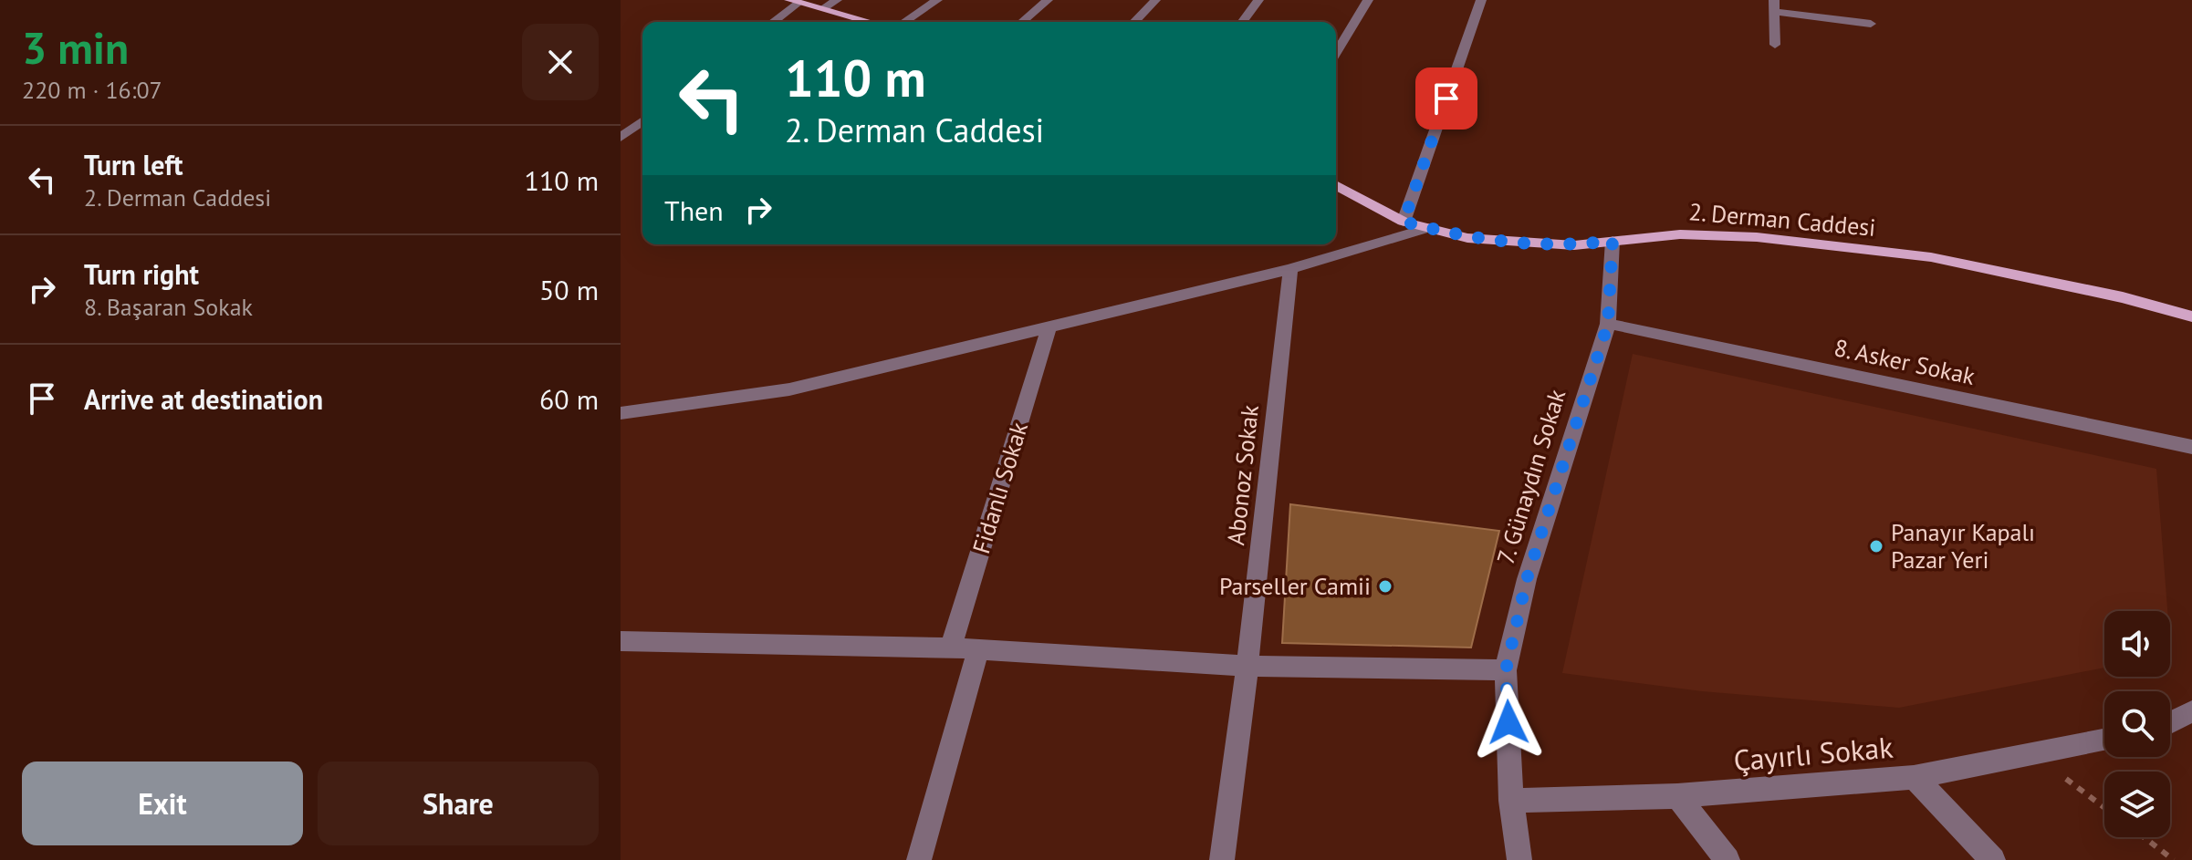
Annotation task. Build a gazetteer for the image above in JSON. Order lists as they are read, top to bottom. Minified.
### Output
{"streets":{"main road":["2. Derman Caddesi"],"street":["8. Asker Sokak","Abonoz Sokak","7. Günaydın Sokak","Fidanlı Sokak","Çayırlı Sokak"]},"crossings":[["2. Derman Caddesi","7. Günaydın Sokak"],["8. Asker Sokak","7. Günaydın Sokak"],["7. Günaydın Sokak","Çayırlı Sokak"]],"places":["Panayır Kapalı Pazar Yeri","Parseller Camii"],"page":{"heading":["3 min","220 m · 16:07"],"turn":["110 m","2. Derman Caddesi"],"list":[{"name":"Turn left","note":"2. Derman Caddesi","value":"110 m"},{"name":"Turn right","note":"8. Başaran Sokak","value":"50 m"},{"name":"Arrive at destination","value":"60 m"}],"then":"Then","buttons":["Exit","Share"]}}
